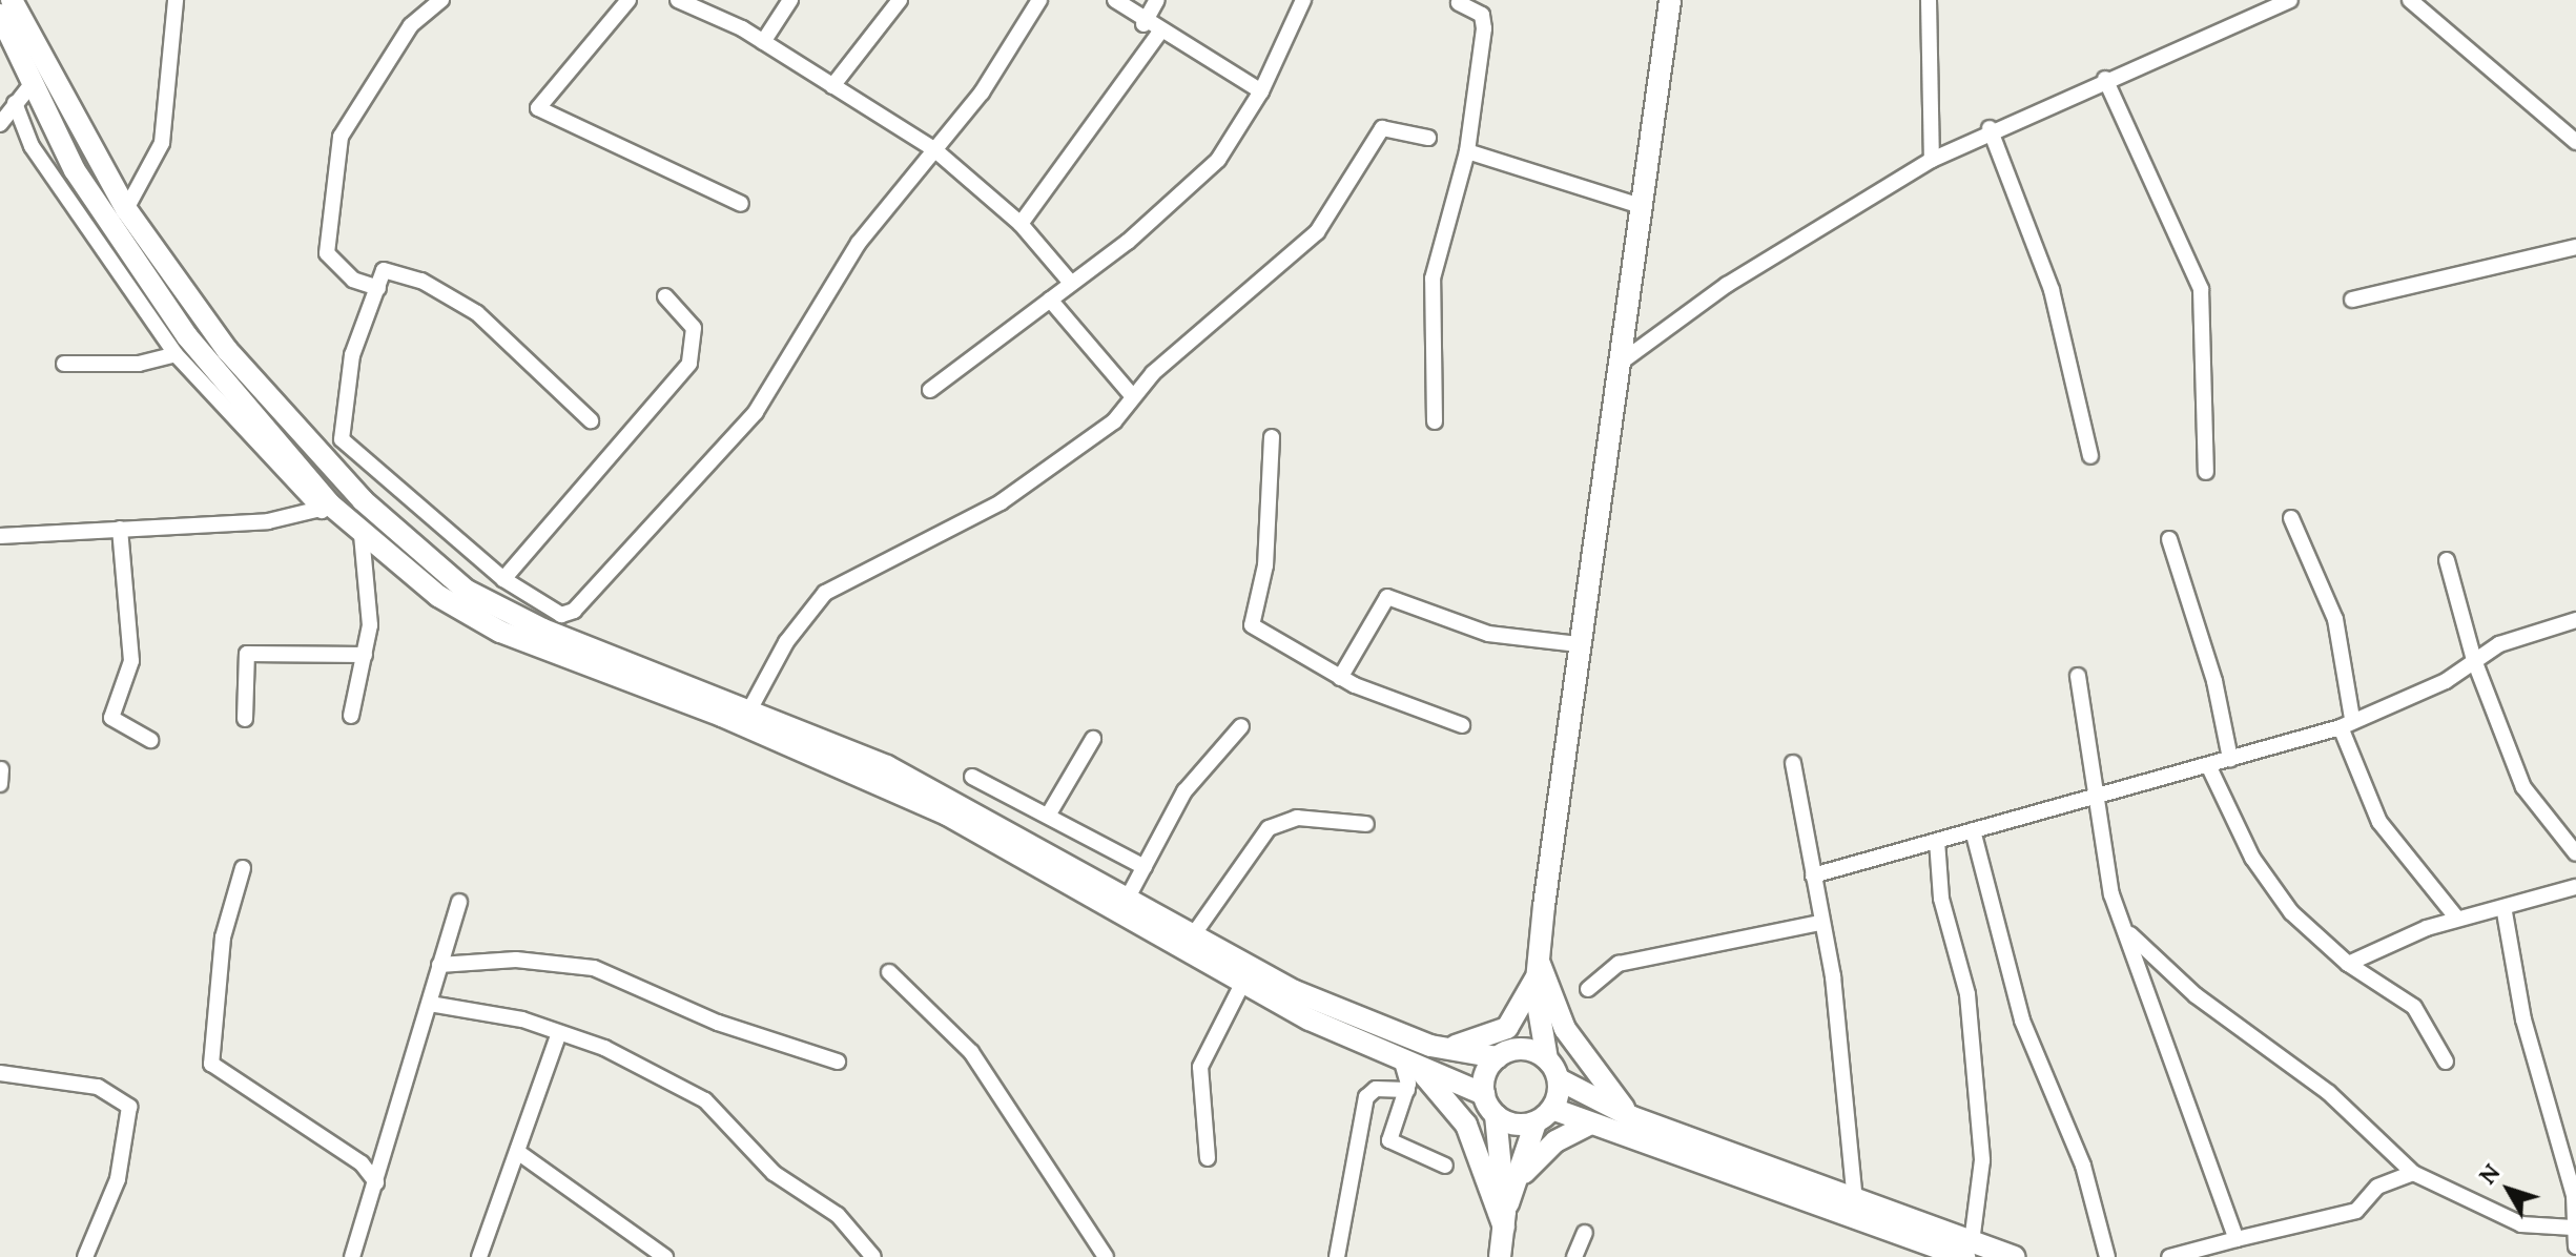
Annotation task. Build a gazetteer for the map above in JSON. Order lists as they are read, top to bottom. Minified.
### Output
{"north":"top left"}
